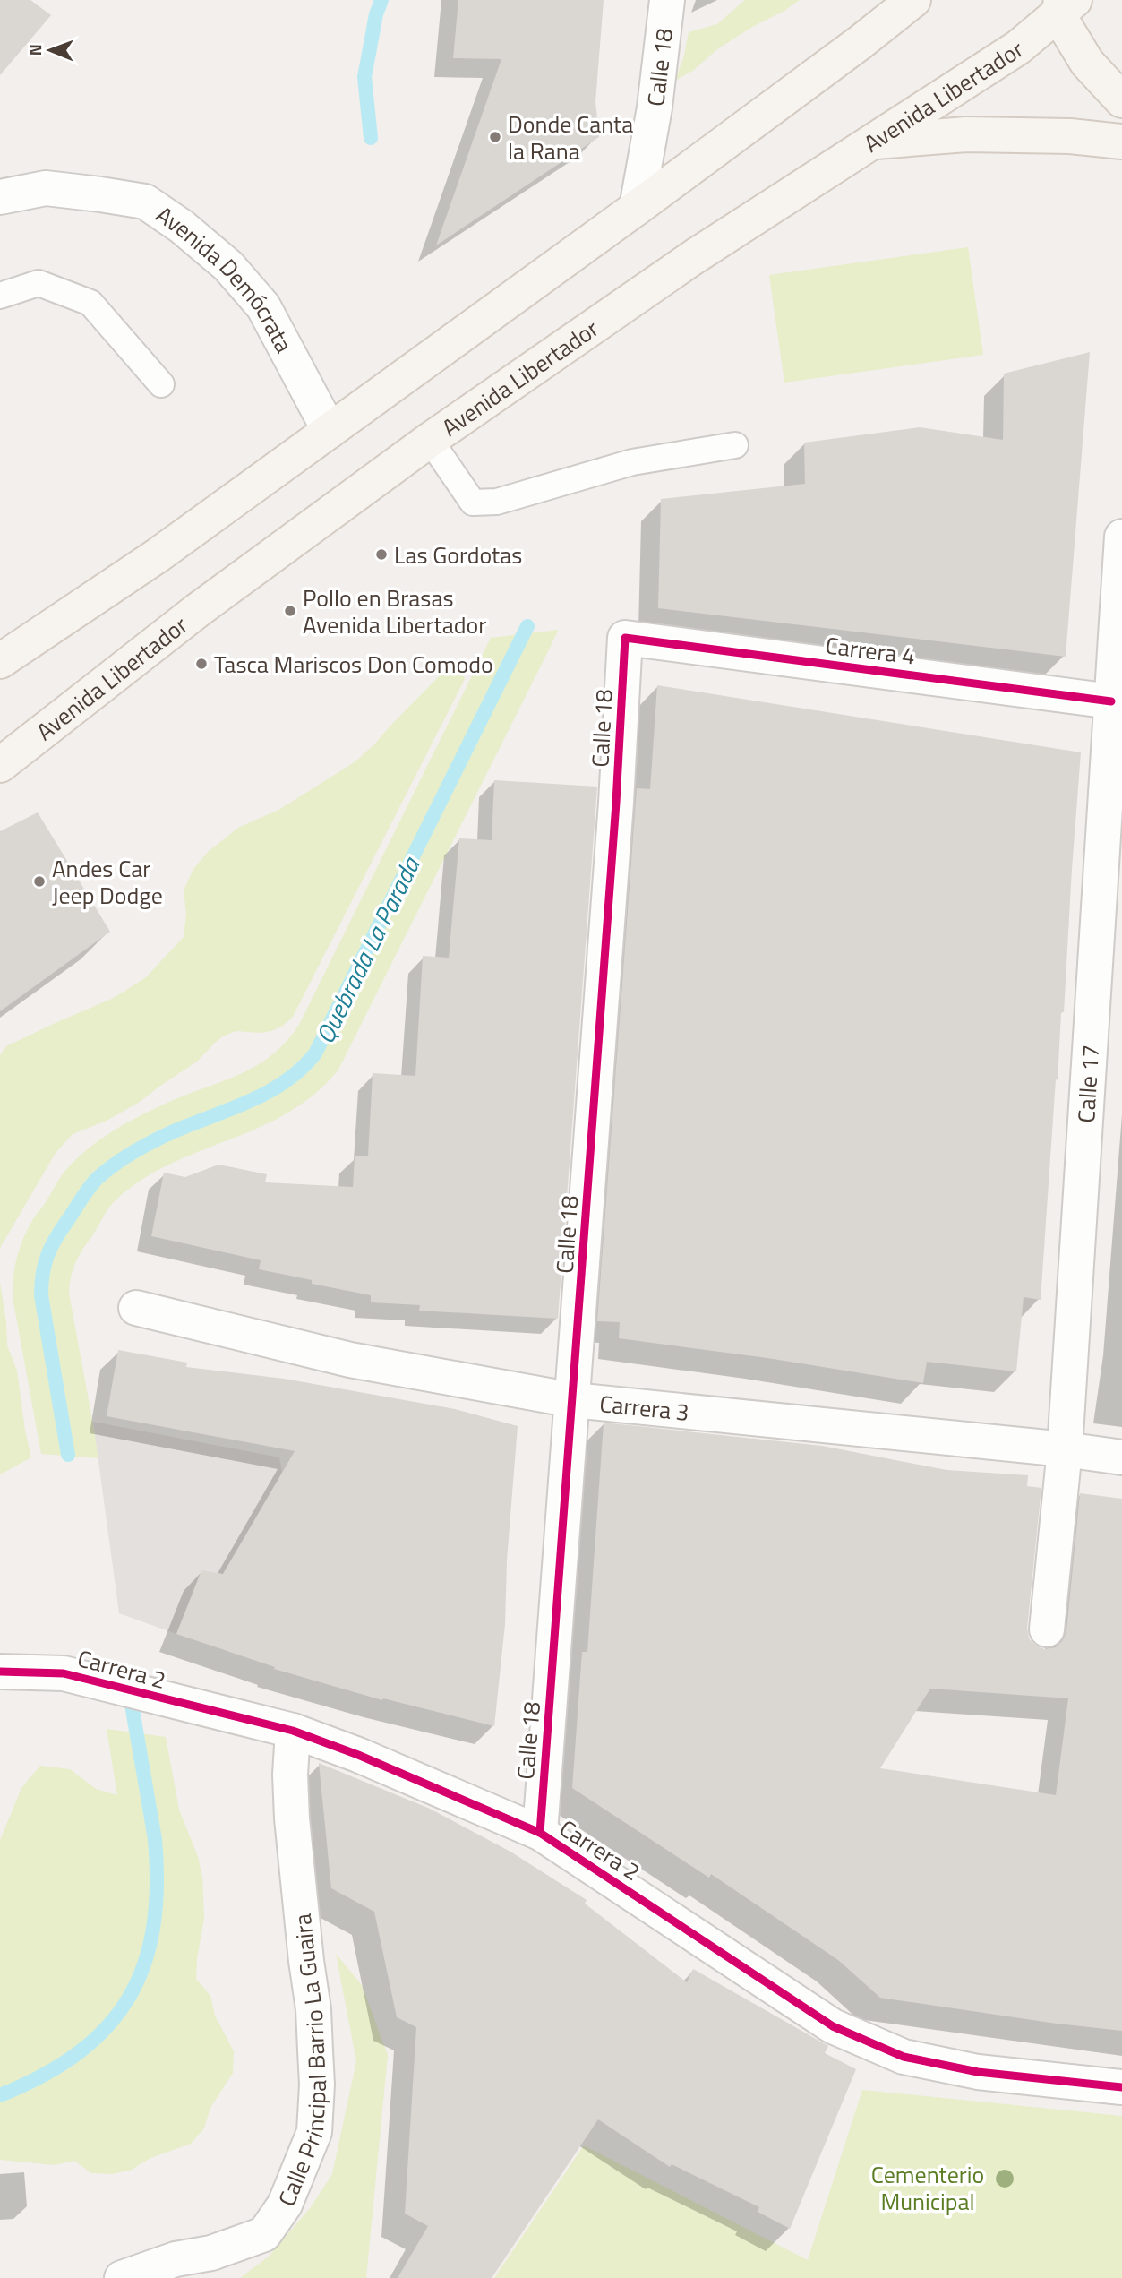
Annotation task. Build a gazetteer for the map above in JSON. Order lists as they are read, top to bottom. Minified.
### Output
{"streets":{"main road":["Avenida Libertador"],"street":["Calle 18","Avenida Demócrata","Carrera 4","Calle 17","Carrera 3","Carrera 2","Calle Principal Barrio La Guaira"]},"crossings":[["Calle 18","Carrera 4"],["Calle 18","Carrera 3"],["Calle 18","Carrera 2"],["Carrera 4","Calle 17"],["Calle 17","Carrera 3"],["Carrera 2","Calle Principal Barrio La Guaira"]],"water":["Quebrada La Parada"],"parks":["Cementerio Municipal"],"places":["Donde Canta la Rana","Las Gordotas","Pollo en Brasas Avenida Libertador","Tasca Mariscos Don Comodo","Andes Car Jeep Dodge"],"north":"left"}
